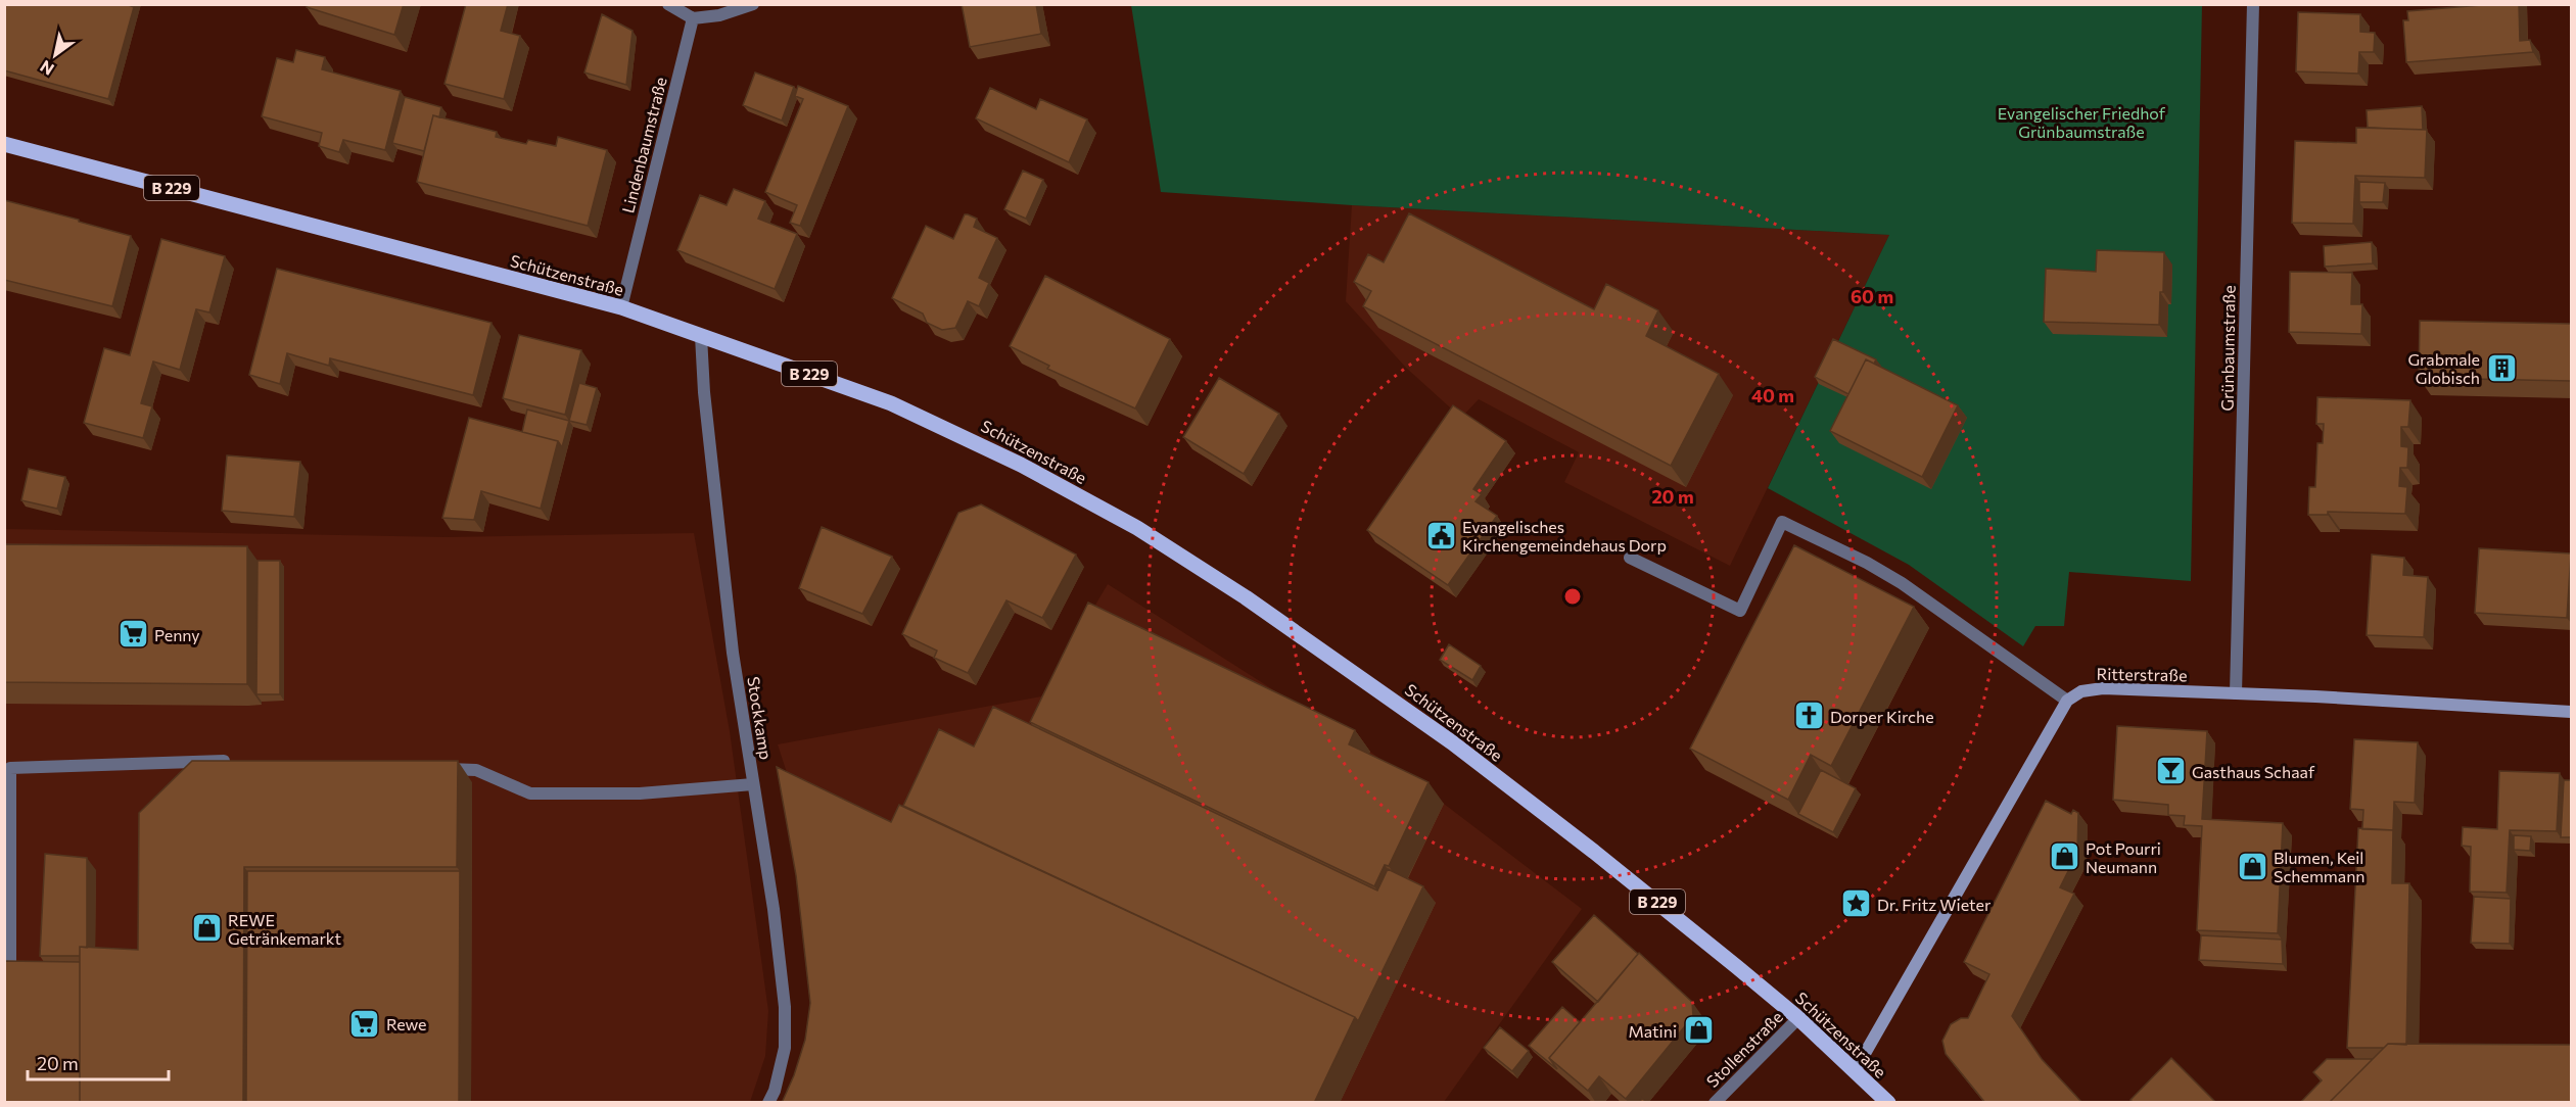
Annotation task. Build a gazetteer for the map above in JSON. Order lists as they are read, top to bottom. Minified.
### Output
{"streets":{"main road":["B 229","Schützenstraße","Ritterstraße"],"street":["Lindenbaumstraße","Grünbaumstraße","Stockkamp","Stollenstraße"]},"crossings":[["Lindenbaumstraße","Schützenstraße"],["Schützenstraße","Stockkamp"],["Schützenstraße","Stollenstraße"],["Grünbaumstraße","Ritterstraße"]],"parks":["Evangelischer Friedhof Grünbaumstraße"],"places":{"building":["Grabmale Globisch"],"public building":["Evangelisches Kirchengemeindehaus Dorp"],"supermarket":["Penny","Rewe"],"church":["Dorper Kirche"],"bar":["Gasthaus Schaaf"],"shop":["Pot Pourri Neumann","Blumen, Keil Schemmann","REWE Getränkemarkt","Matini"],"place":["Dr. Fritz Wieter"]},"scale_bar":"20 m","north":"bottom left","rings":["60 m","40 m","20 m"]}
